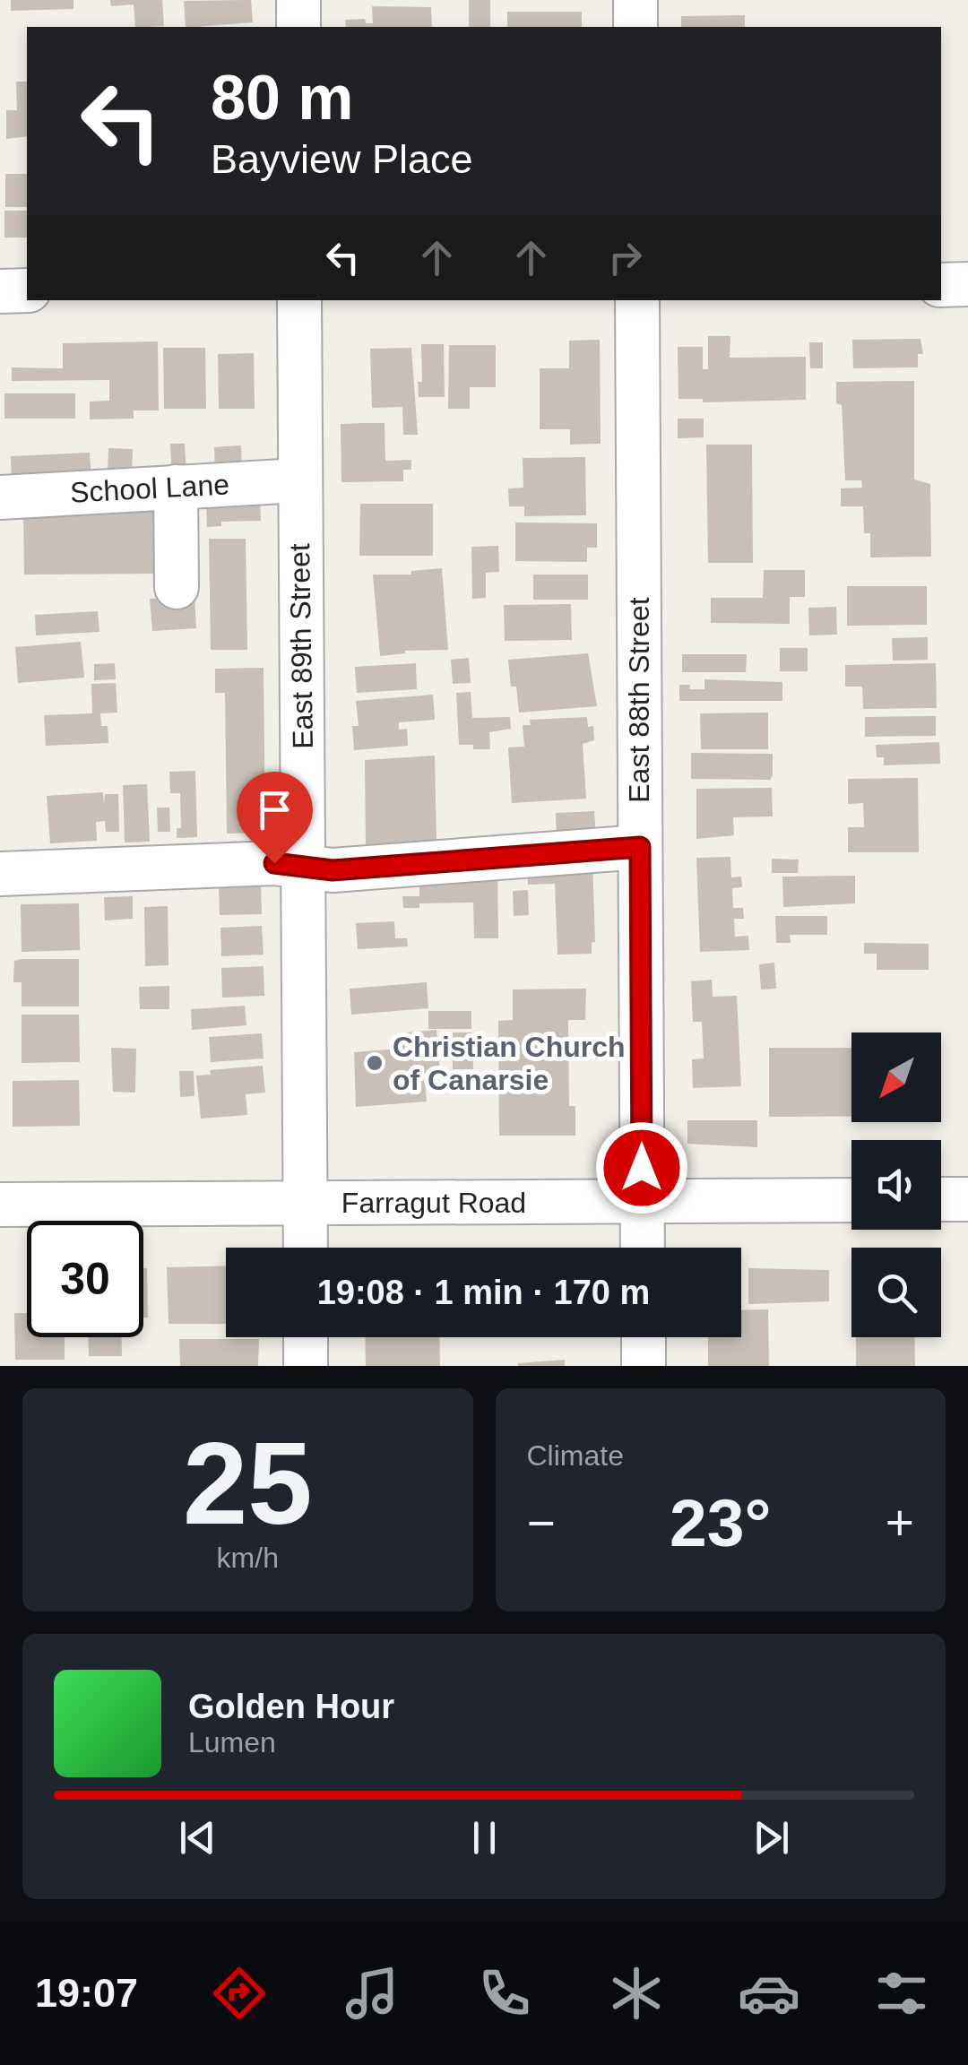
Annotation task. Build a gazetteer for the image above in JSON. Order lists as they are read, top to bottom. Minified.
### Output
{"streets":{"street":["School Lane","East 89th Street","East 88th Street","Farragut Road"]},"crossings":[["School Lane","East 89th Street"],["East 89th Street","Farragut Road"],["East 88th Street","Farragut Road"]],"places":["Christian Church of Canarsie"],"north":"bottom left","page":{"turn":["80 m","Bayview Place"],"limit":"30","trip":"19:08 · 1 min · 170 m","tile":[["25","km/h"],"Climate"],"heat":["−","23°","+"],"song":["Golden Hour","Lumen"],"tabs":"19:07"}}
